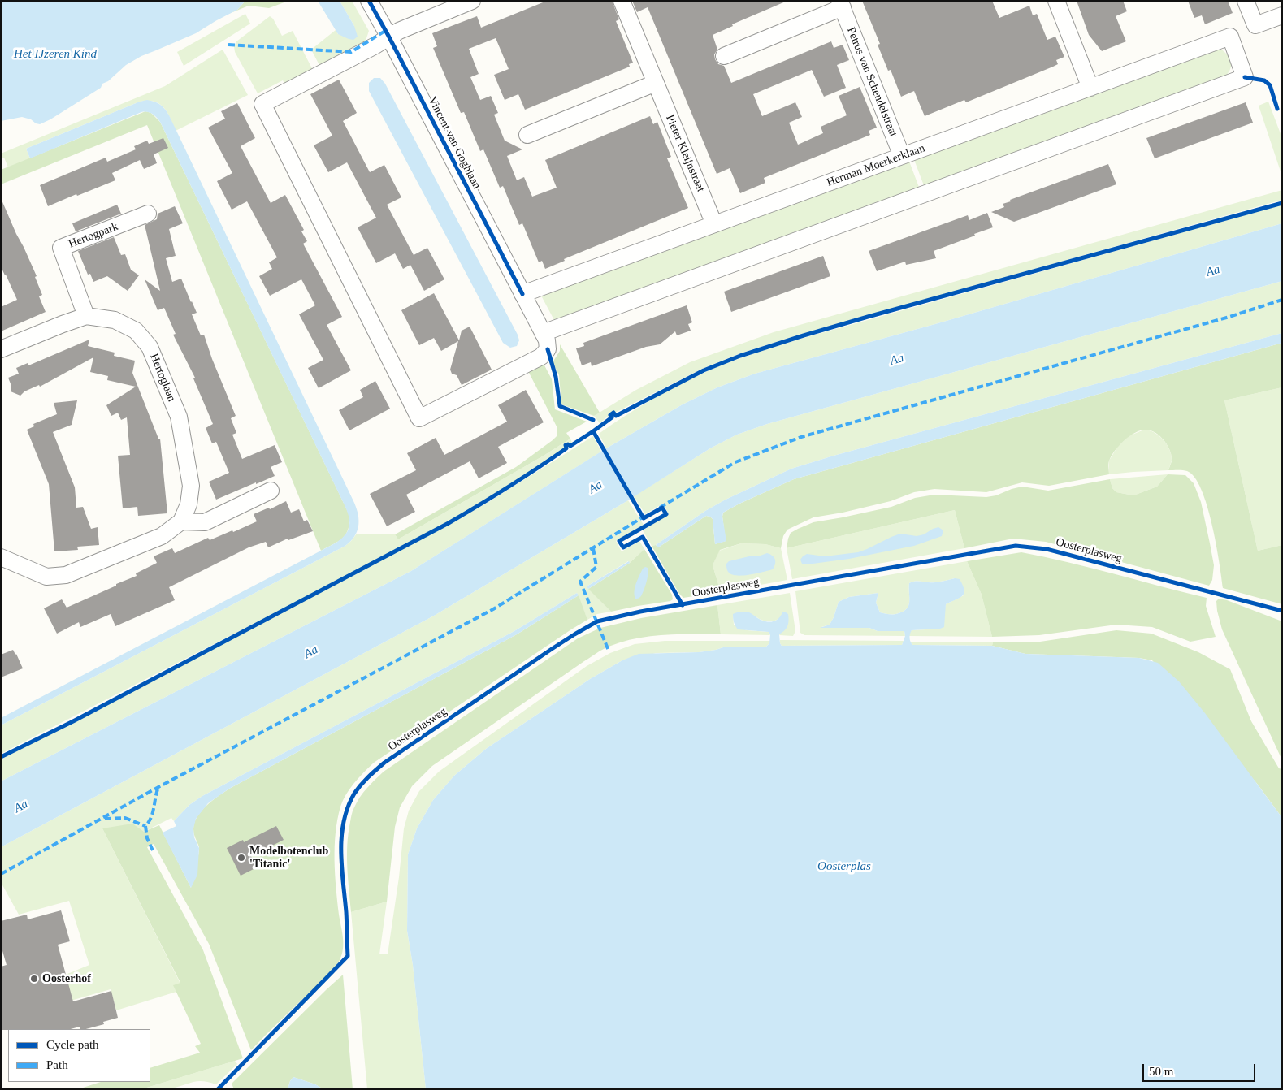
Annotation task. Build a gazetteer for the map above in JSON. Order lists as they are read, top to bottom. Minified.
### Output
{"streets":{"street":["Petrus van Schendelstraat","Vincent van Goghlaan","Pieter Kleijnstraat","Herman Moerkerklaan","Hertogpark","Hertoglaan"],"cycle path":["Oosterplasweg"]},"crossings":[["Petrus van Schendelstraat","Herman Moerkerklaan"],["Vincent van Goghlaan","Herman Moerkerklaan"],["Pieter Kleijnstraat","Herman Moerkerklaan"],["Hertogpark","Hertoglaan"]],"water":["Het IJzeren Kind","Aa","Oosterplas"],"places":["Modelbotenclub 'Titanic'","Oosterhof"],"legend":["Cycle path","Path"],"scale_bar":"50 m"}
